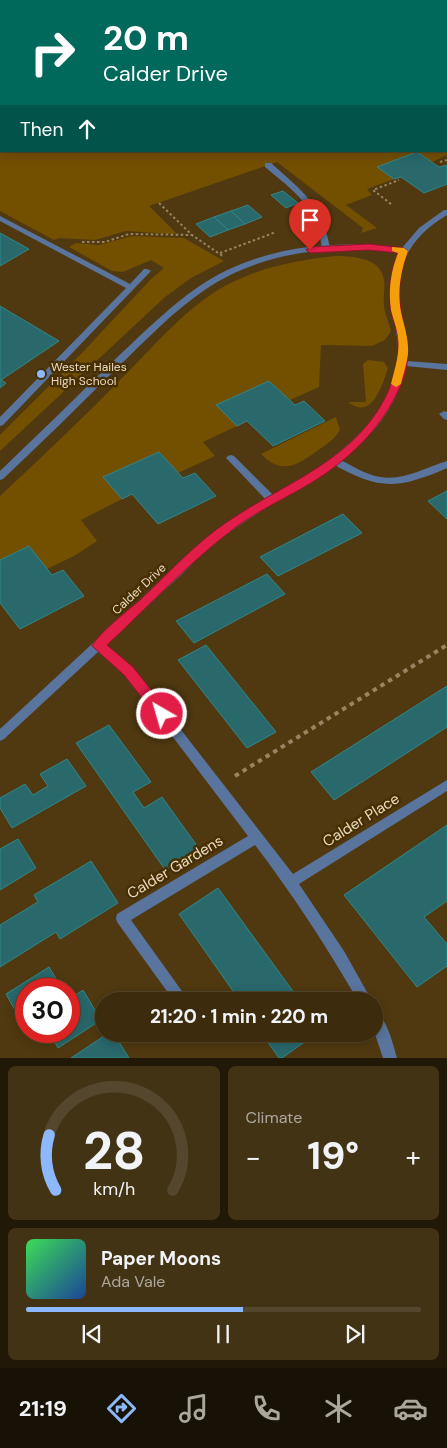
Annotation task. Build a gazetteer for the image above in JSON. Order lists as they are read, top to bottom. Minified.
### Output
{"streets":{"street":["Calder Drive","Calder Place","Calder Gardens"]},"places":["Wester Hailes High School"],"page":{"turn":["20 m","Calder Drive"],"then":"Then","limit":"30","trip":"21:20 · 1 min · 220 m","tile":"Climate","heat":["−","19°","+"],"song":["Paper Moons","Ada Vale"],"tabs":"21:19","gauge":["28","km/h"]}}
